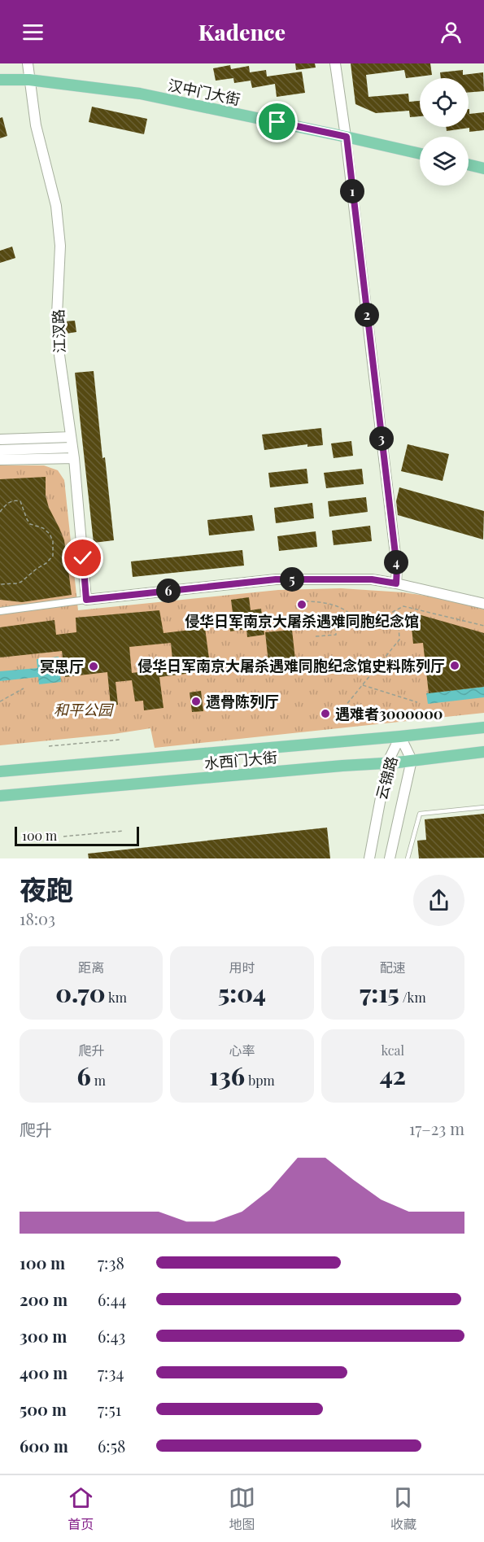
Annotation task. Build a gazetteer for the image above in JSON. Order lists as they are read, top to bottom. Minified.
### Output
{"streets":{"main road":["汉中门大街","水西门大街"],"street":["江汊路","云锦路"]},"crossings":[["汉中门大街","江汊路"],["水西门大街","云锦路"]],"parks":["和平公园"],"places":["侵华日军南京大屠杀遇难同胞纪念馆","侵华日军南京大屠杀遇难同胞纪念馆史料陈列厅","冥思厅","遗骨陈列厅","遇难者3000000"],"scale_bar":"100 m","page":{"header":"Kadence","pins":["1","2","3","4","5","6"],"scale":"100 m","heading":["夜跑","18:03"],"stats":[["距离","0.70 km"],["用时","5:04"],["配速","7:15 /km"],["爬升","6 m"],["心率","136 bpm"],["kcal","42"]],"chart":["爬升","17–23 m"],"list":[{"name":"100 m","note":"7:38"},{"name":"200 m","note":"6:44"},{"name":"300 m","note":"6:43"},{"name":"400 m","note":"7:34"},{"name":"500 m","note":"7:51"},{"name":"600 m","note":"6:58"}],"tabs":["首页","地图","收藏"]}}
